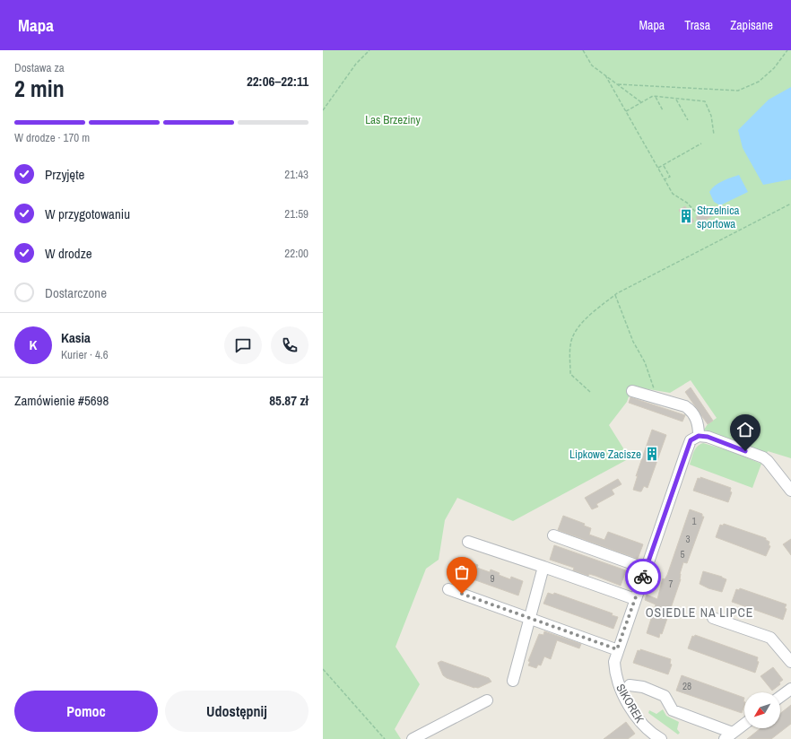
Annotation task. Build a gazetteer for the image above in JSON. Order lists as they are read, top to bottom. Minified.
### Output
{"streets":{"street":["SIKOREK"]},"districts":["OSIEDLE NA LIPCE"],"parks":["Las Brzeziny"],"places":{"building":["Strzelnica sportowa","Lipkowe Zacisze"]},"house_numbers":["1","3","5","9","7","28"],"north":"bottom left","page":{"header":"Mapa","nav":["Mapa","Trasa","Zapisane"],"heading":["2 min","Dostawa za","22:06–22:11"],"panel":["Kasia","Kurier · 4.6","Zamówienie #5698","85.87 zł"],"bar":"W drodze · 170 m","list":[["Przyjęte","21:43"],["W przygotowaniu","21:59"],["W drodze","22:00"],"Dostarczone"],"round":"K","buttons":["Pomoc","Udostępnij"]}}
